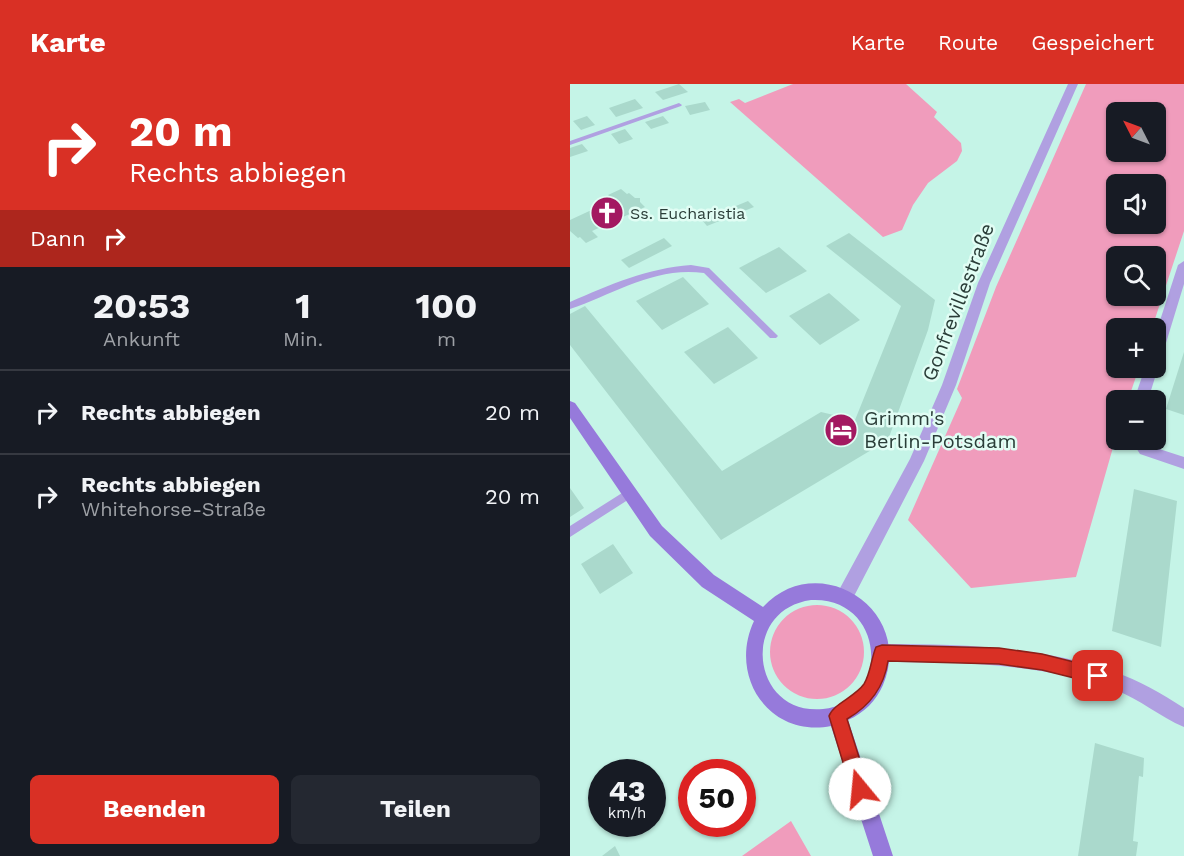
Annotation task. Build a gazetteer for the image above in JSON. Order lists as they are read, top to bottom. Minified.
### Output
{"streets":{"street":["Gonfrevillestraße"]},"places":{"church":["Ss. Eucharistia"],"hotel":["Grimm's Berlin-Potsdam"]},"north":"top left","page":{"header":"Karte","nav":["Karte","Route","Gespeichert"],"turn":["20 m","Rechts abbiegen"],"map_buttons":["+","−"],"then":"Dann","eta":["20:53","Ankunft","1","Min.","100","m"],"list":[{"name":"Rechts abbiegen","value":"20 m"},{"name":"Rechts abbiegen","note":"Whitehorse-Straße","value":"20 m"}],"speed":"43 km/h","limit":"50","buttons":["Beenden","Teilen"]}}
